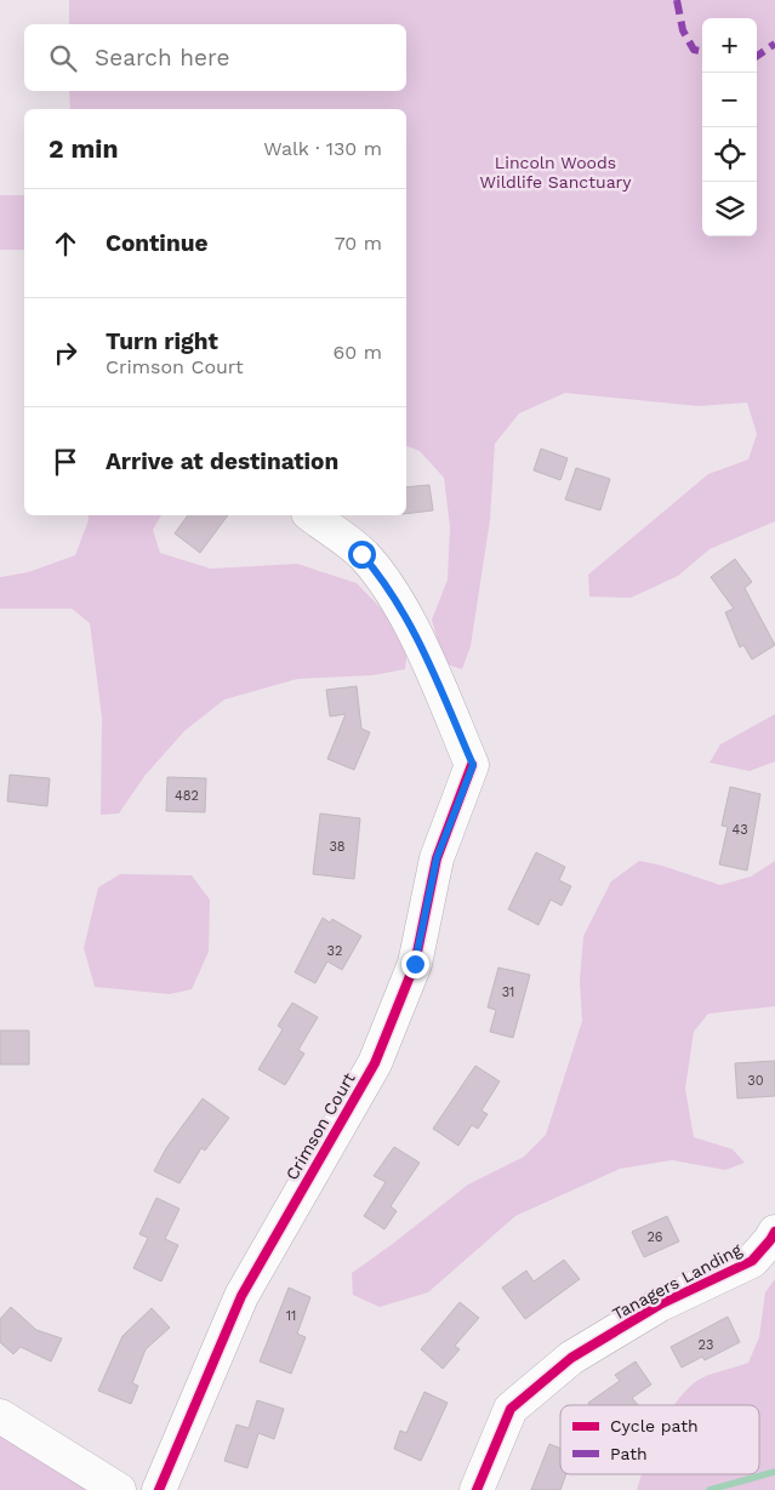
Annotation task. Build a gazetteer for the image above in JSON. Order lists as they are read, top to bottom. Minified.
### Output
{"streets":{"street":["Crimson Court","Tanagers Landing"]},"parks":["Lincoln Woods Wildlife Sanctuary"],"house_numbers":["482","43","38","32","31","30","26","11","23"],"legend":["Cycle path","Path"],"page":{"map_buttons":["+","−"],"search":"Search here","heading":["2 min","Walk · 130 m"],"list":[["Continue","70 m"],["Turn right","Crimson Court","60 m"],"Arrive at destination"]}}
